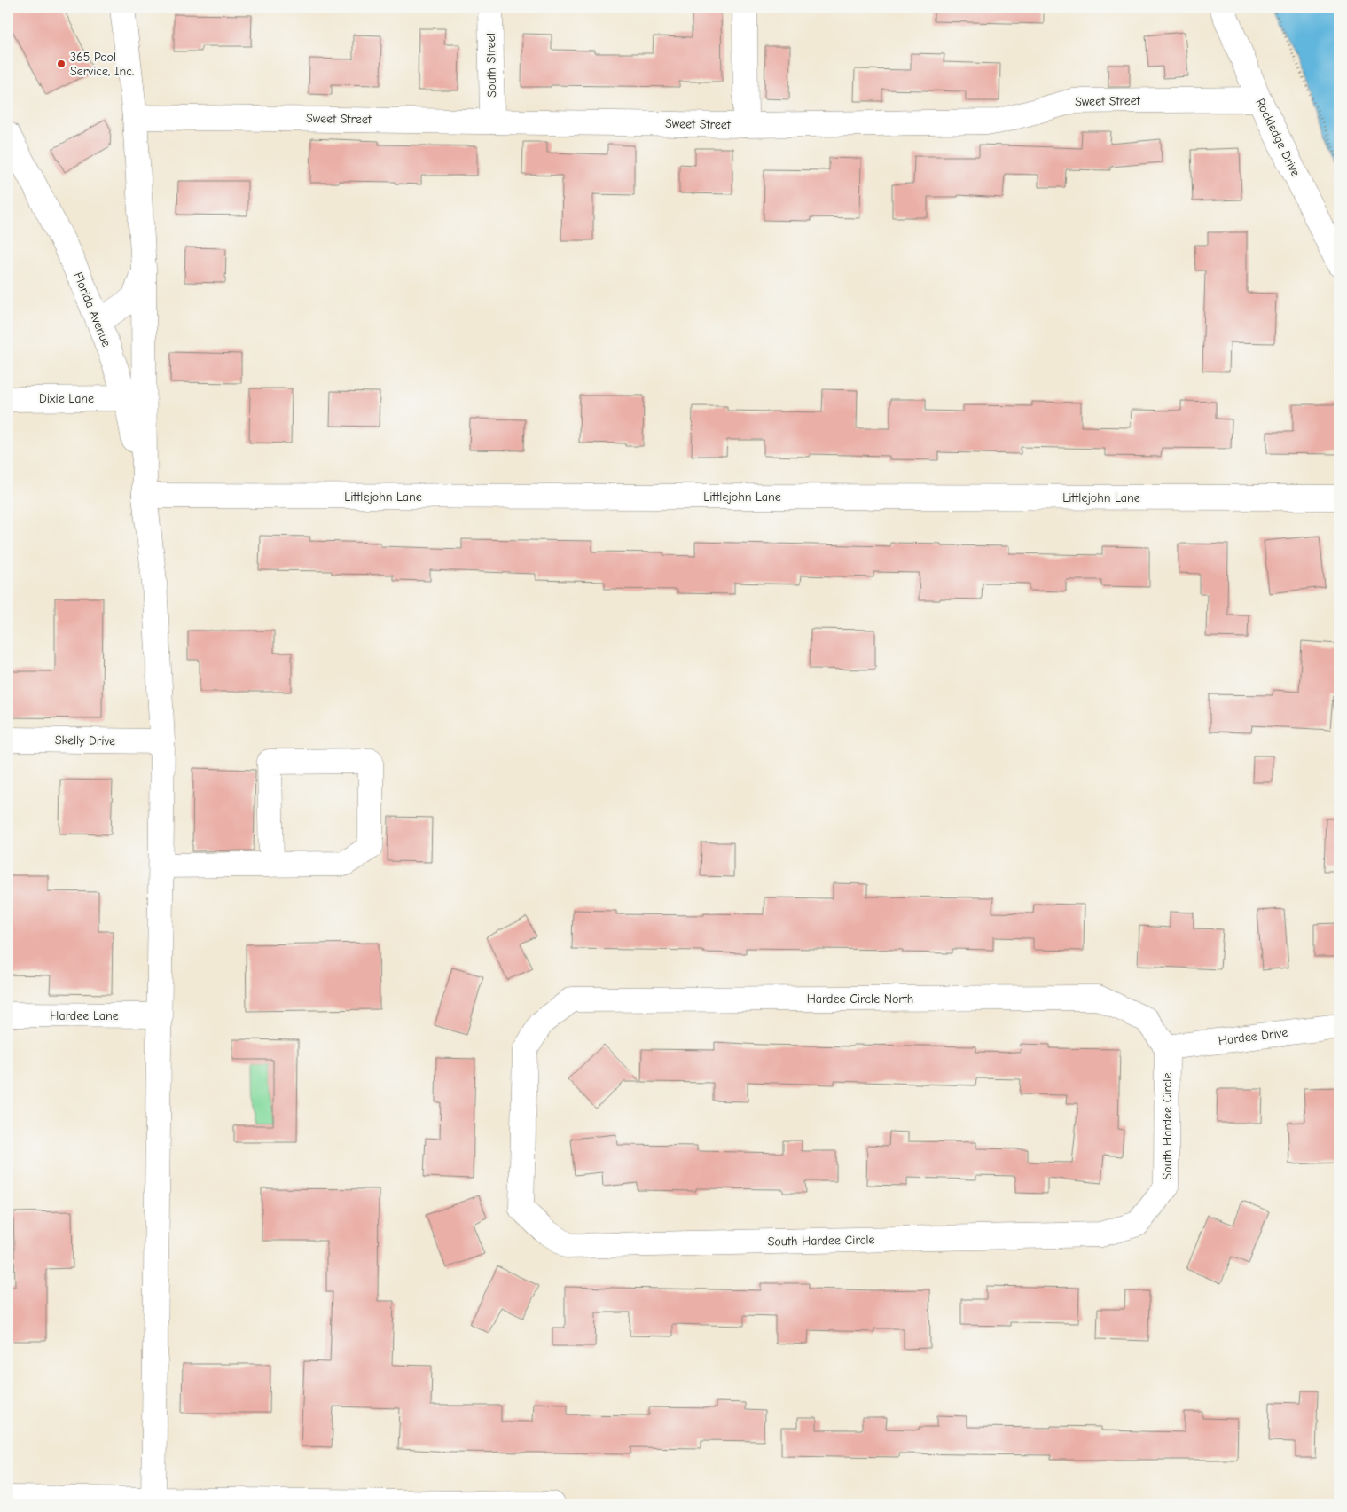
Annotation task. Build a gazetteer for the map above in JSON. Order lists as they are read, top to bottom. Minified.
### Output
{"streets":{"street":["South Street","Sweet Street","Rockledge Drive","Florida Avenue","Dixie Lane","Littlejohn Lane","Skelly Drive","Hardee Circle North","Hardee Lane","Hardee Drive","South Hardee Circle"]},"crossings":[["South Street","Sweet Street"],["Sweet Street","Rockledge Drive"],["Florida Avenue","Dixie Lane"],["Florida Avenue","Littlejohn Lane"],["Hardee Circle North","Hardee Drive"],["Hardee Circle North","South Hardee Circle"],["Hardee Drive","South Hardee Circle"]],"places":["365 Pool Service, Inc."]}
